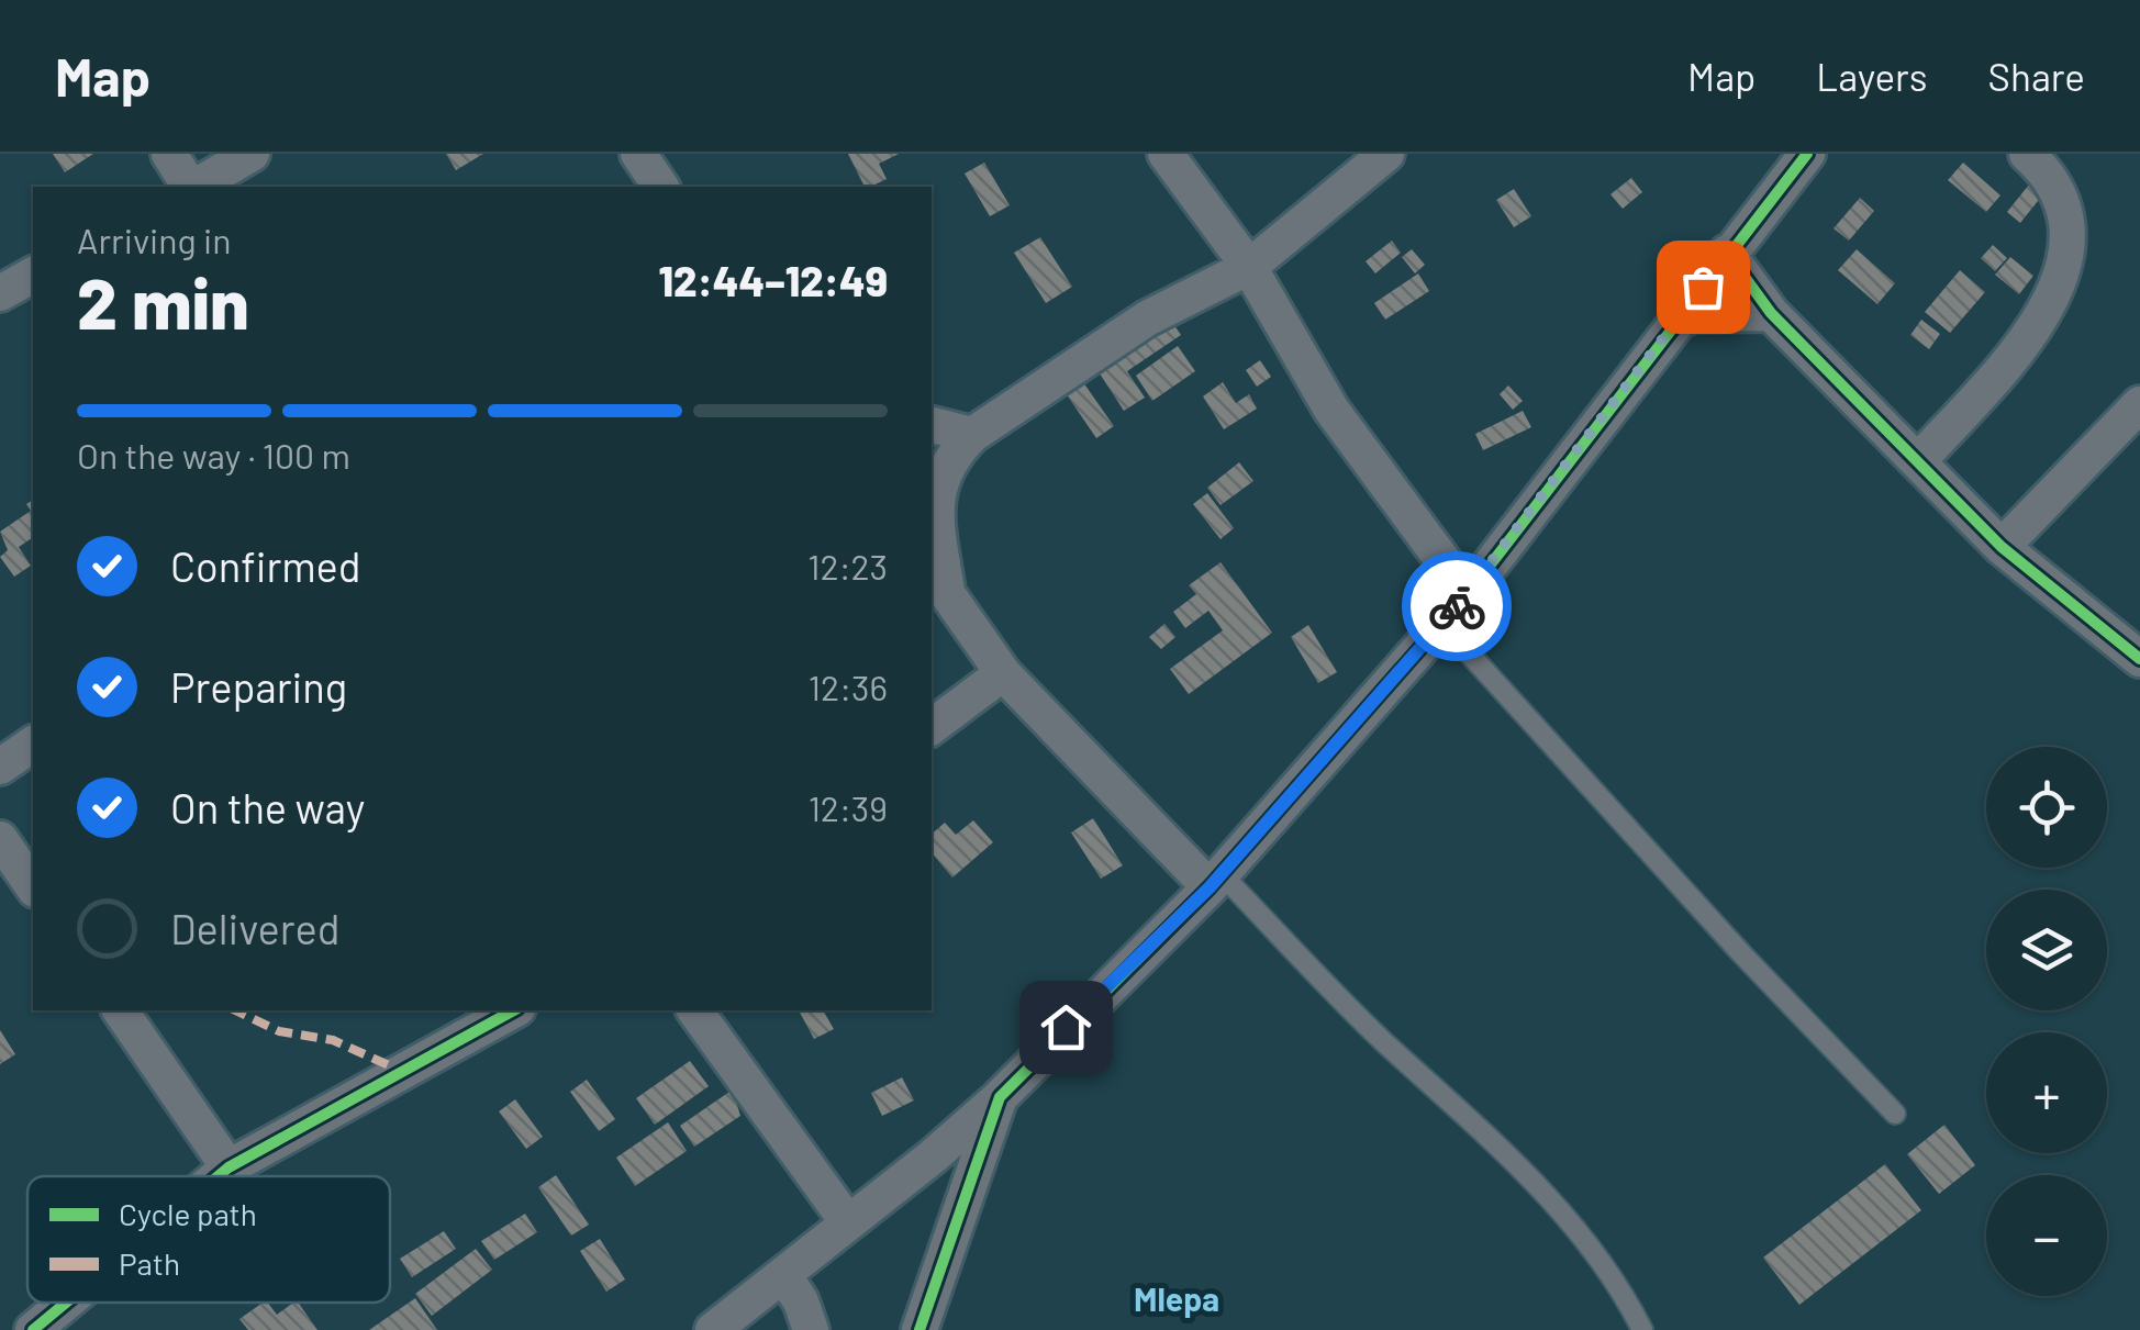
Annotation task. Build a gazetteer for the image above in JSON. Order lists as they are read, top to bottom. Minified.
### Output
{"districts":["Mlepa"],"legend":["Cycle path","Path"],"page":{"header":"Map","nav":["Map","Layers","Share"],"heading":["2 min","Arriving in","12:44–12:49"],"bar":"On the way · 100 m","list":[["Confirmed","12:23"],["Preparing","12:36"],["On the way","12:39"],"Delivered"],"map_buttons":["+","−"]}}
